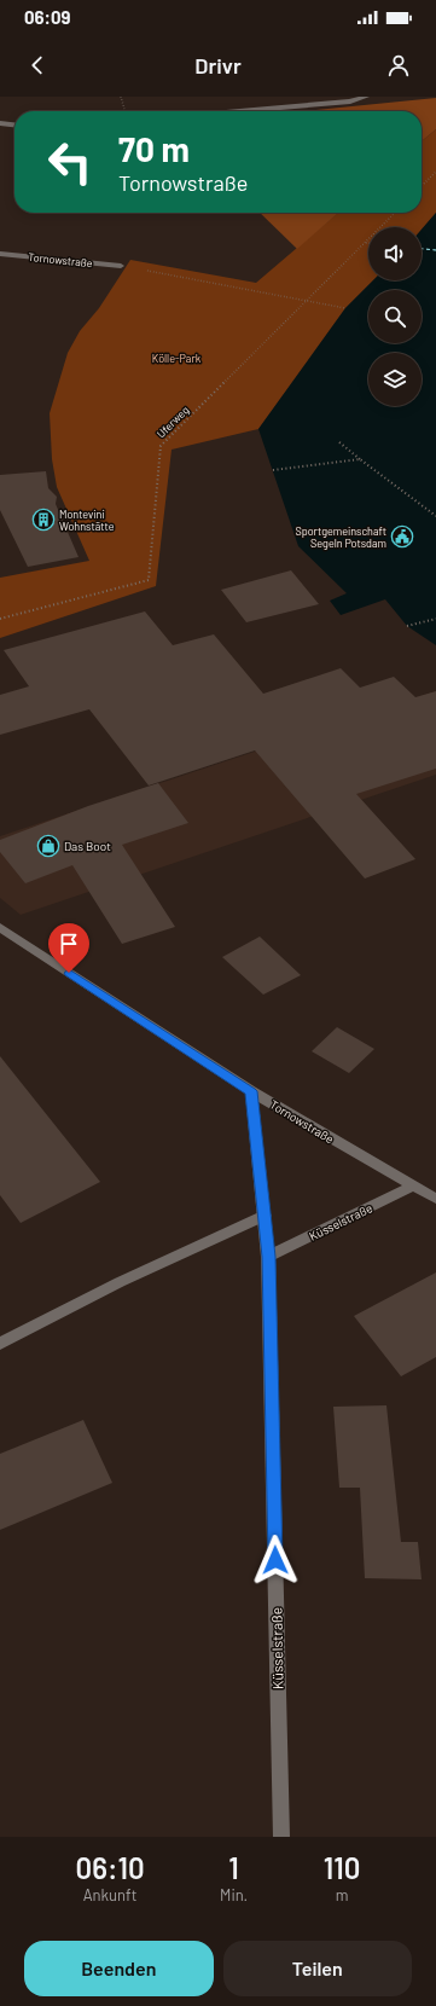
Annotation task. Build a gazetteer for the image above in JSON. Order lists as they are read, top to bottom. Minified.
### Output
{"streets":{"street":["Tornowstraße","Küsselstraße"],"path":["Uferweg"]},"crossings":[["Tornowstraße","Küsselstraße"]],"parks":["Kölle-Park"],"places":{"building":["Montevini Wohnstätte"],"public building":["Sportgemeinschaft Segeln Potsdam"],"shop":["Das Boot"]},"page":{"status":"06:09","header":"Drivr","turn":["70 m","Tornowstraße"],"eta":["06:10","Ankunft","1","Min.","110","m"],"buttons":["Beenden","Teilen"]}}
